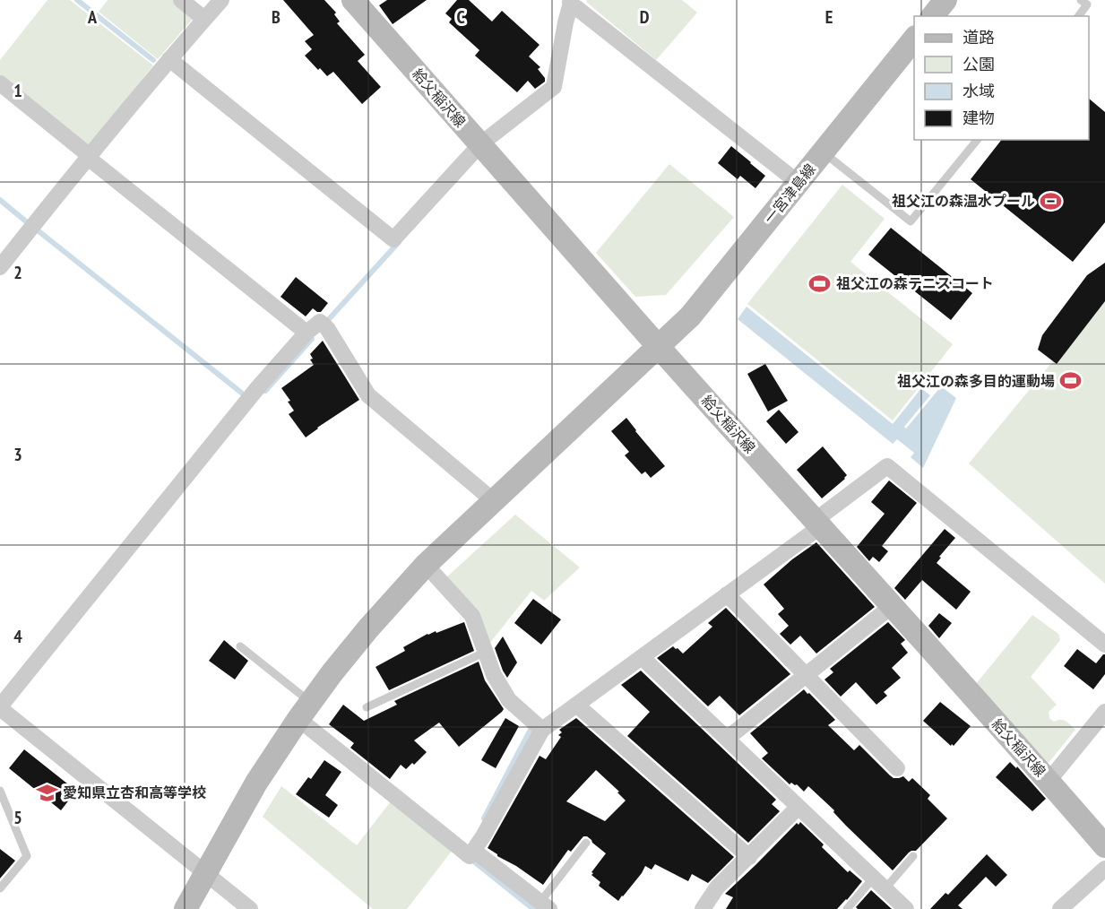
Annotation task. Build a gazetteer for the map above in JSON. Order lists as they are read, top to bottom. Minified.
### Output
{"streets":{"main road":["給父稲沢線","一宮津島線"]},"crossings":[["給父稲沢線","一宮津島線"]],"places":{"sports":["祖父江の森温水プール","祖父江の森テニスコート","祖父江の森多目的運動場"],"school or university":["愛知県立杏和高等学校"]},"legend":["道路","公園","水域","建物"],"grid":{"columns":["A","B","C","D","E"],"rows":["1","2","3","4","5"]}}
